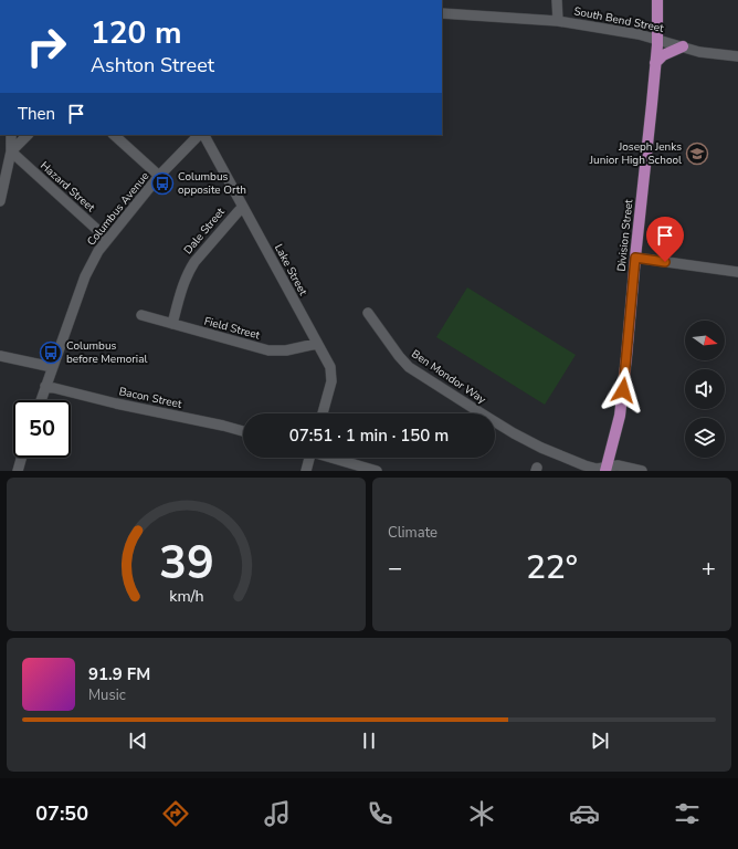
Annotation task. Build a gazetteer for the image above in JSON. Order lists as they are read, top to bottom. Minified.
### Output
{"streets":{"main road":["Division Street"],"street":["South Bend Street","Hazard Street","Columbus Avenue","Dale Street","Lake Street","Field Street","Ben Mondor Way","Bacon Street"]},"crossings":[["South Bend Street","Division Street"],["Hazard Street","Columbus Avenue"],["Columbus Avenue","Bacon Street"],["Dale Street","Lake Street"],["Dale Street","Field Street"],["Division Street","Ben Mondor Way"],["Lake Street","Field Street"]],"places":{"school or university":["Joseph Jenks Junior High School"],"bus stop":["Columbus opposite Orth","Columbus before Memorial"]},"north":"right","page":{"turn":["120 m","Ashton Street"],"then":"Then","limit":"50","trip":"07:51 · 1 min · 150 m","tile":"Climate","heat":["−","22°","+"],"song":["91.9 FM","Music"],"tabs":"07:50","gauge":["39","km/h"]}}
